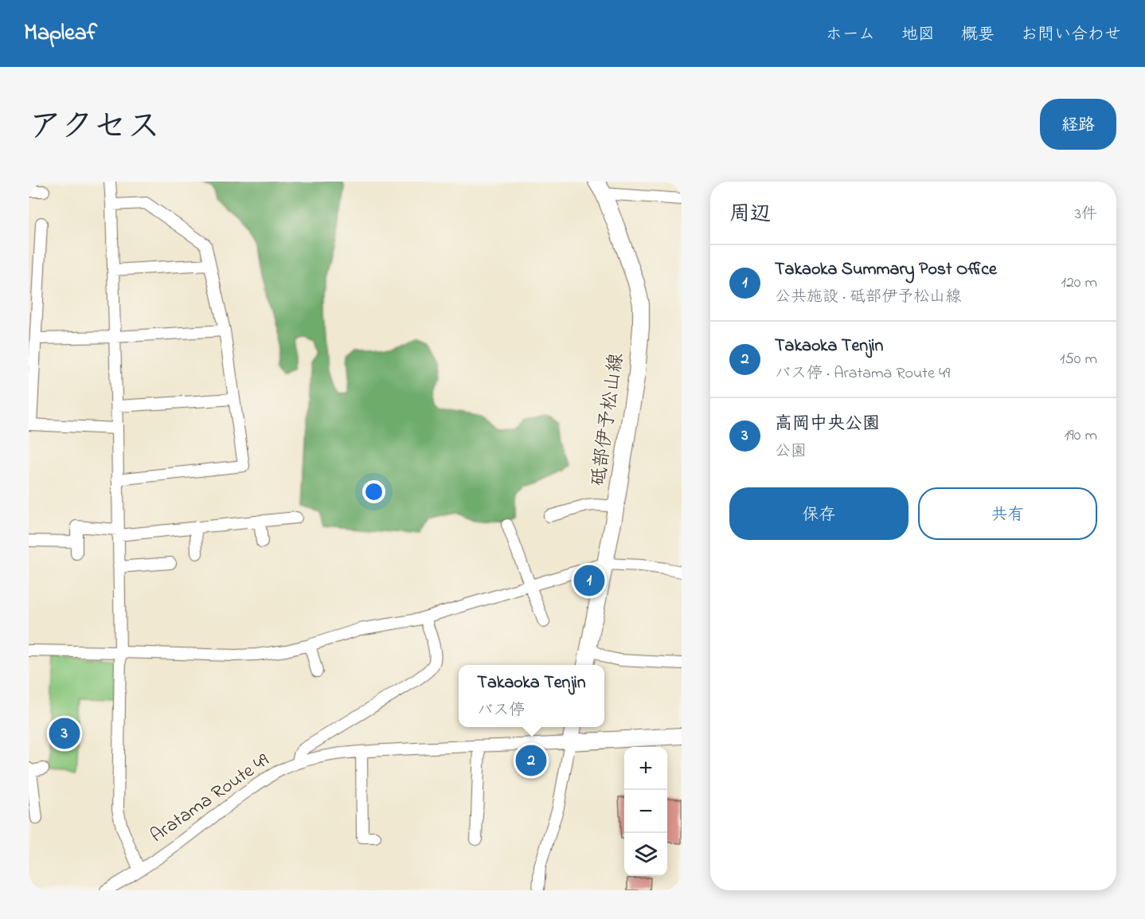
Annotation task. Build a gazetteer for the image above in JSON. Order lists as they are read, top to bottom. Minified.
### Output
{"streets":{"main road":["砥部伊予松山線"],"street":["Aratama Route 49"]},"page":{"header":"Mapleaf","nav":["ホーム","地図","概要","お問い合わせ"],"title":"アクセス","buttons":["経路",["保存","共有"]],"heading":["周辺","3件"],"list":[{"mark":"1","name":"Takaoka Summary Post Office","note":"公共施設 · 砥部伊予松山線","value":"120 m"},{"mark":"2","name":"Takaoka Tenjin","note":"バス停 · Aratama Route 49","value":"150 m"},{"mark":"3","name":"高岡中央公園","note":"公園","value":"190 m"}],"pins":["1","3","2"],"popup":["Takaoka Tenjin","バス停"],"map_buttons":["+","−"]}}
